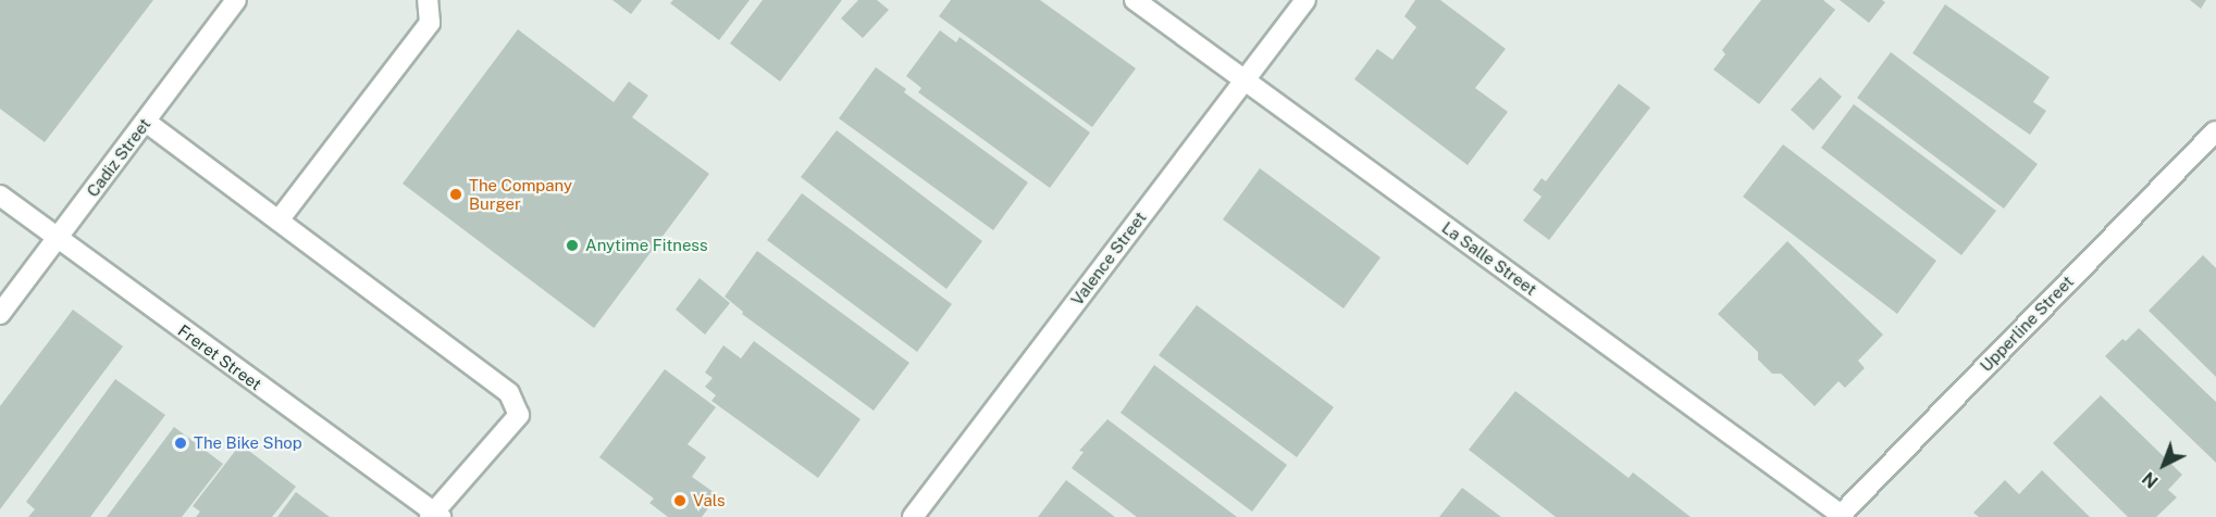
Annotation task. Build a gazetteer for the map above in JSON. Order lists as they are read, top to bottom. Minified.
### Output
{"streets":{"street":["Cadiz Street","Valence Street","La Salle Street","Upperline Street","Freret Street"]},"crossings":[["Cadiz Street","Freret Street"],["Valence Street","La Salle Street"],["La Salle Street","Upperline Street"]],"places":["The Company Burger","Anytime Fitness","The Bike Shop","Vals"],"north":"bottom left"}
